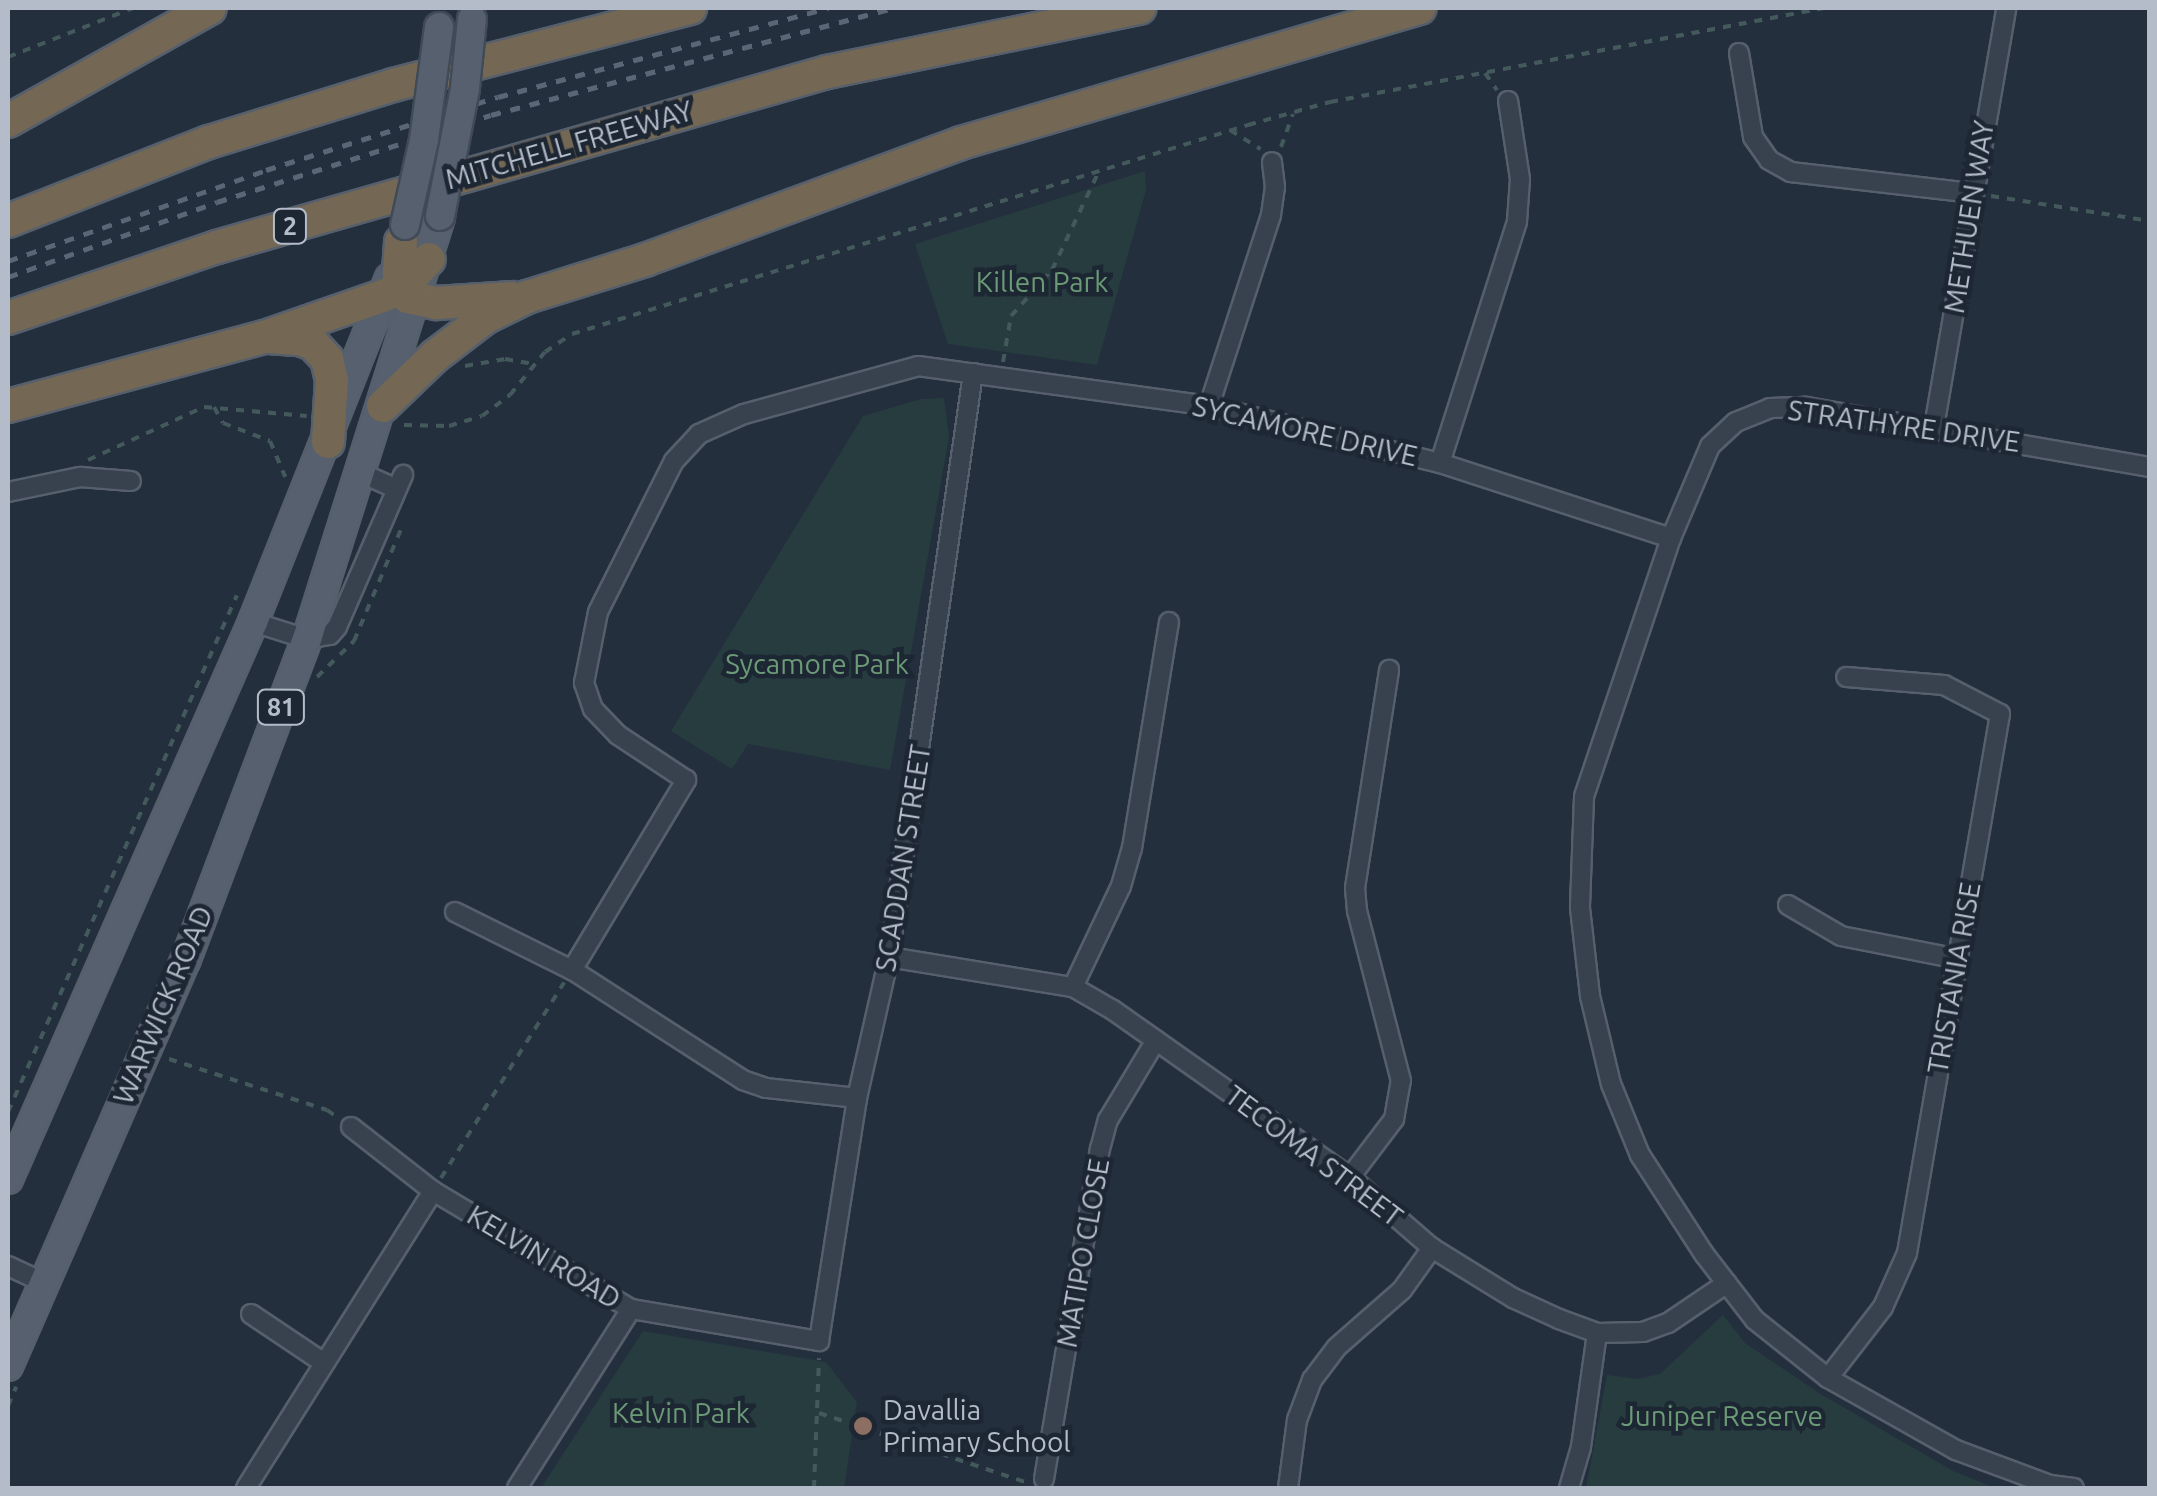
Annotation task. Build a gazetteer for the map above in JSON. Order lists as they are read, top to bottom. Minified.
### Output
{"streets":{"highway":["MITCHELL FREEWAY","2"],"main road":["81","WARWICK ROAD"],"street":["METHUEN WAY","STRATHYRE DRIVE","SYCAMORE DRIVE","SCADDAN STREET","TRISTANIA RISE","TECOMA STREET","MATIPO CLOSE","KELVIN ROAD"]},"crossings":[["METHUEN WAY","STRATHYRE DRIVE"],["STRATHYRE DRIVE","SYCAMORE DRIVE"],["SYCAMORE DRIVE","SCADDAN STREET"],["81","WARWICK ROAD"],["SCADDAN STREET","TECOMA STREET"],["SCADDAN STREET","KELVIN ROAD"],["TECOMA STREET","MATIPO CLOSE"]],"parks":["Killen Park","Sycamore Park","Kelvin Park","Juniper Reserve"],"places":["Davallia Primary School"]}
